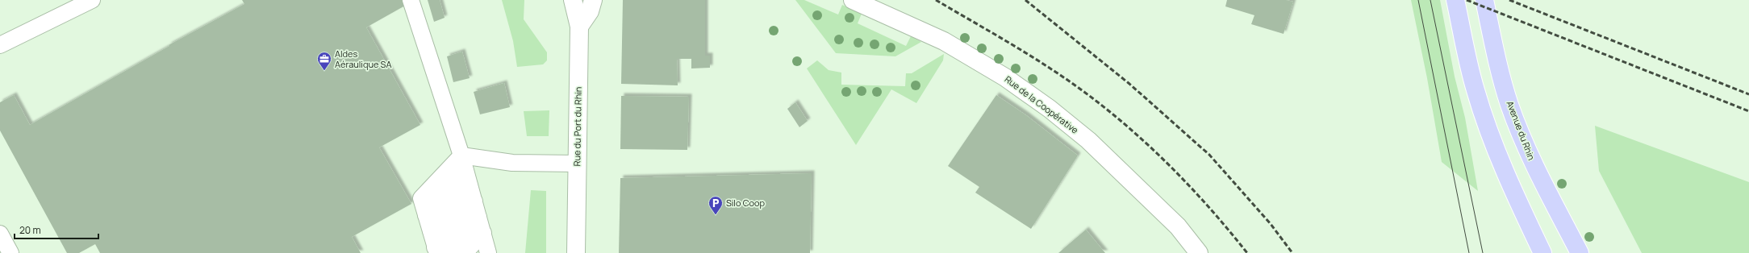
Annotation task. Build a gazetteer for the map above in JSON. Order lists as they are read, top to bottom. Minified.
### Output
{"streets":{"main road":["Avenue du Rhin"],"street":["Rue de la Coopérative","Rue du Port du Rhin"]},"places":{"office":["Aldes Aéraulique SA"],"parking":["Silo Coop"]},"scale_bar":"20 m"}
